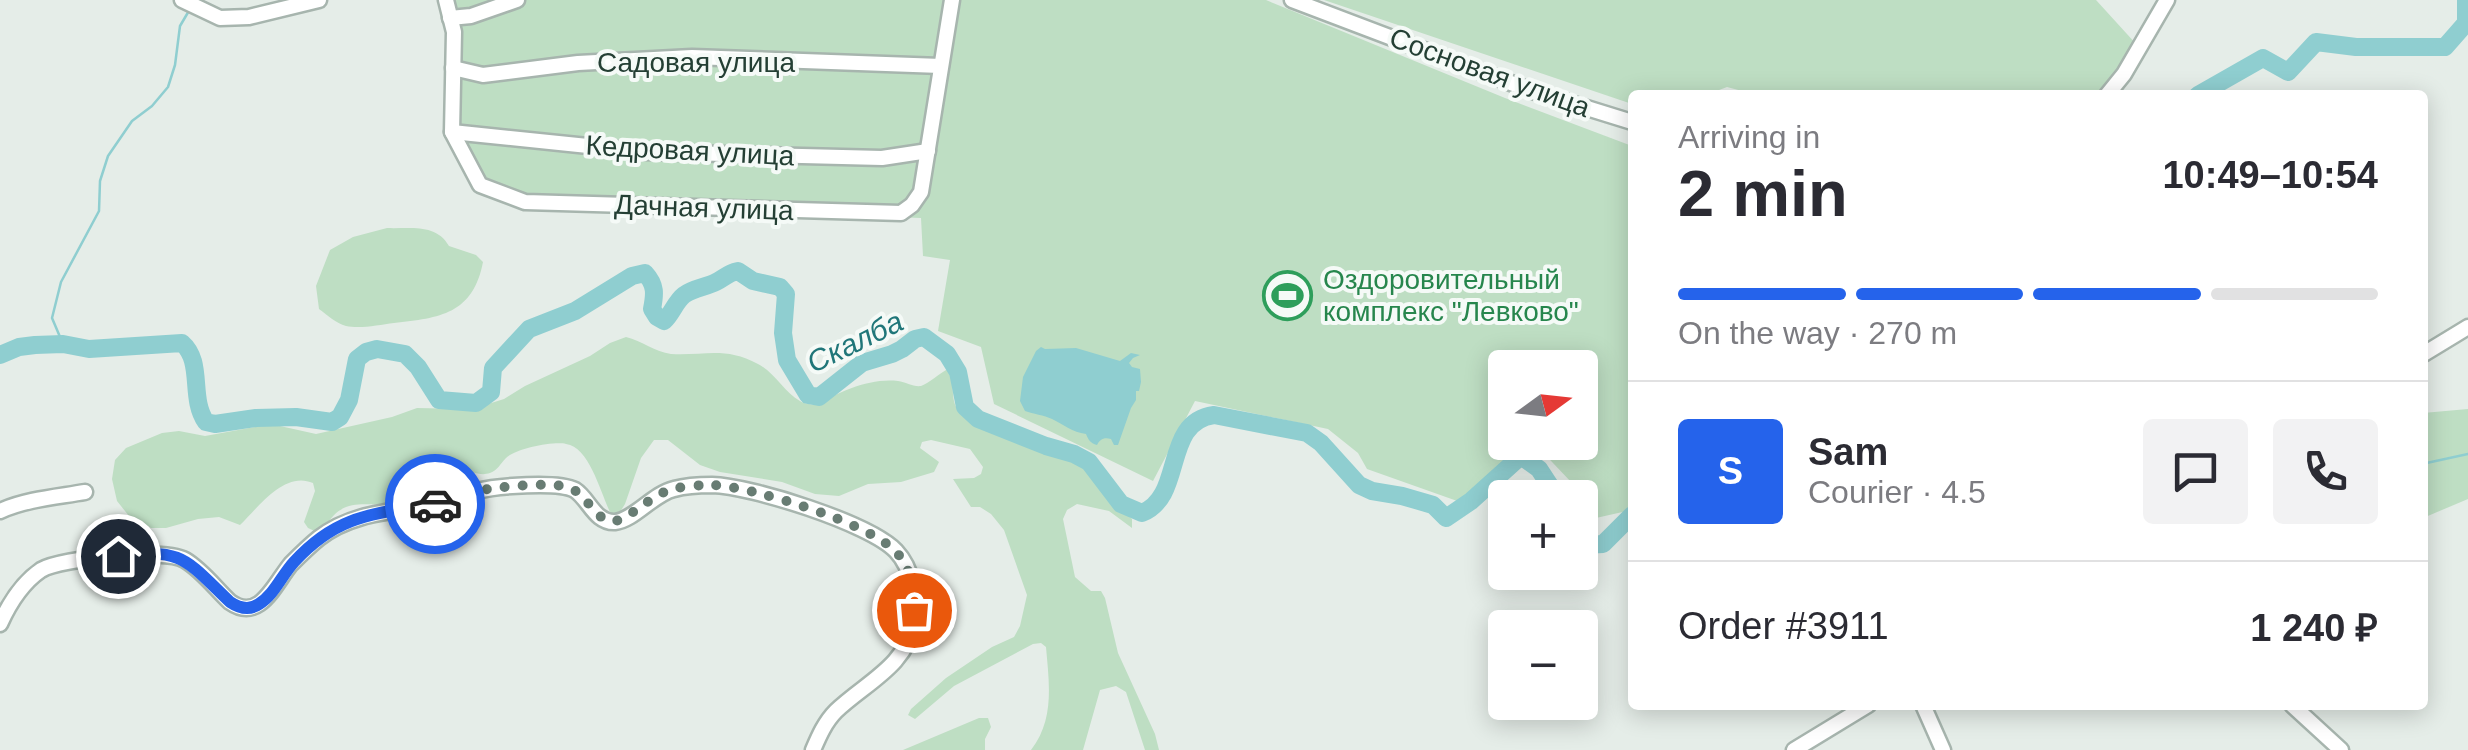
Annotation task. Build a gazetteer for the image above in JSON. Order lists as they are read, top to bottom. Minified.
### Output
{"streets":{"street":["Садовая улица","Сосновая улица","Кедровая улица","Дачная улица"]},"crossings":[["Садовая улица","Дачная улица"],["Кедровая улица","Дачная улица"]],"water":["Скалба"],"places":{"sports":["Оздоровительный комплекс \"Левково\""]},"north":"right","page":{"heading":["2 min","Arriving in","10:49–10:54"],"panel":["Sam","Courier · 4.5","Order #3911","1 240 ₽"],"bar":"On the way · 270 m","map_buttons":["+","−"],"round":"S"}}
